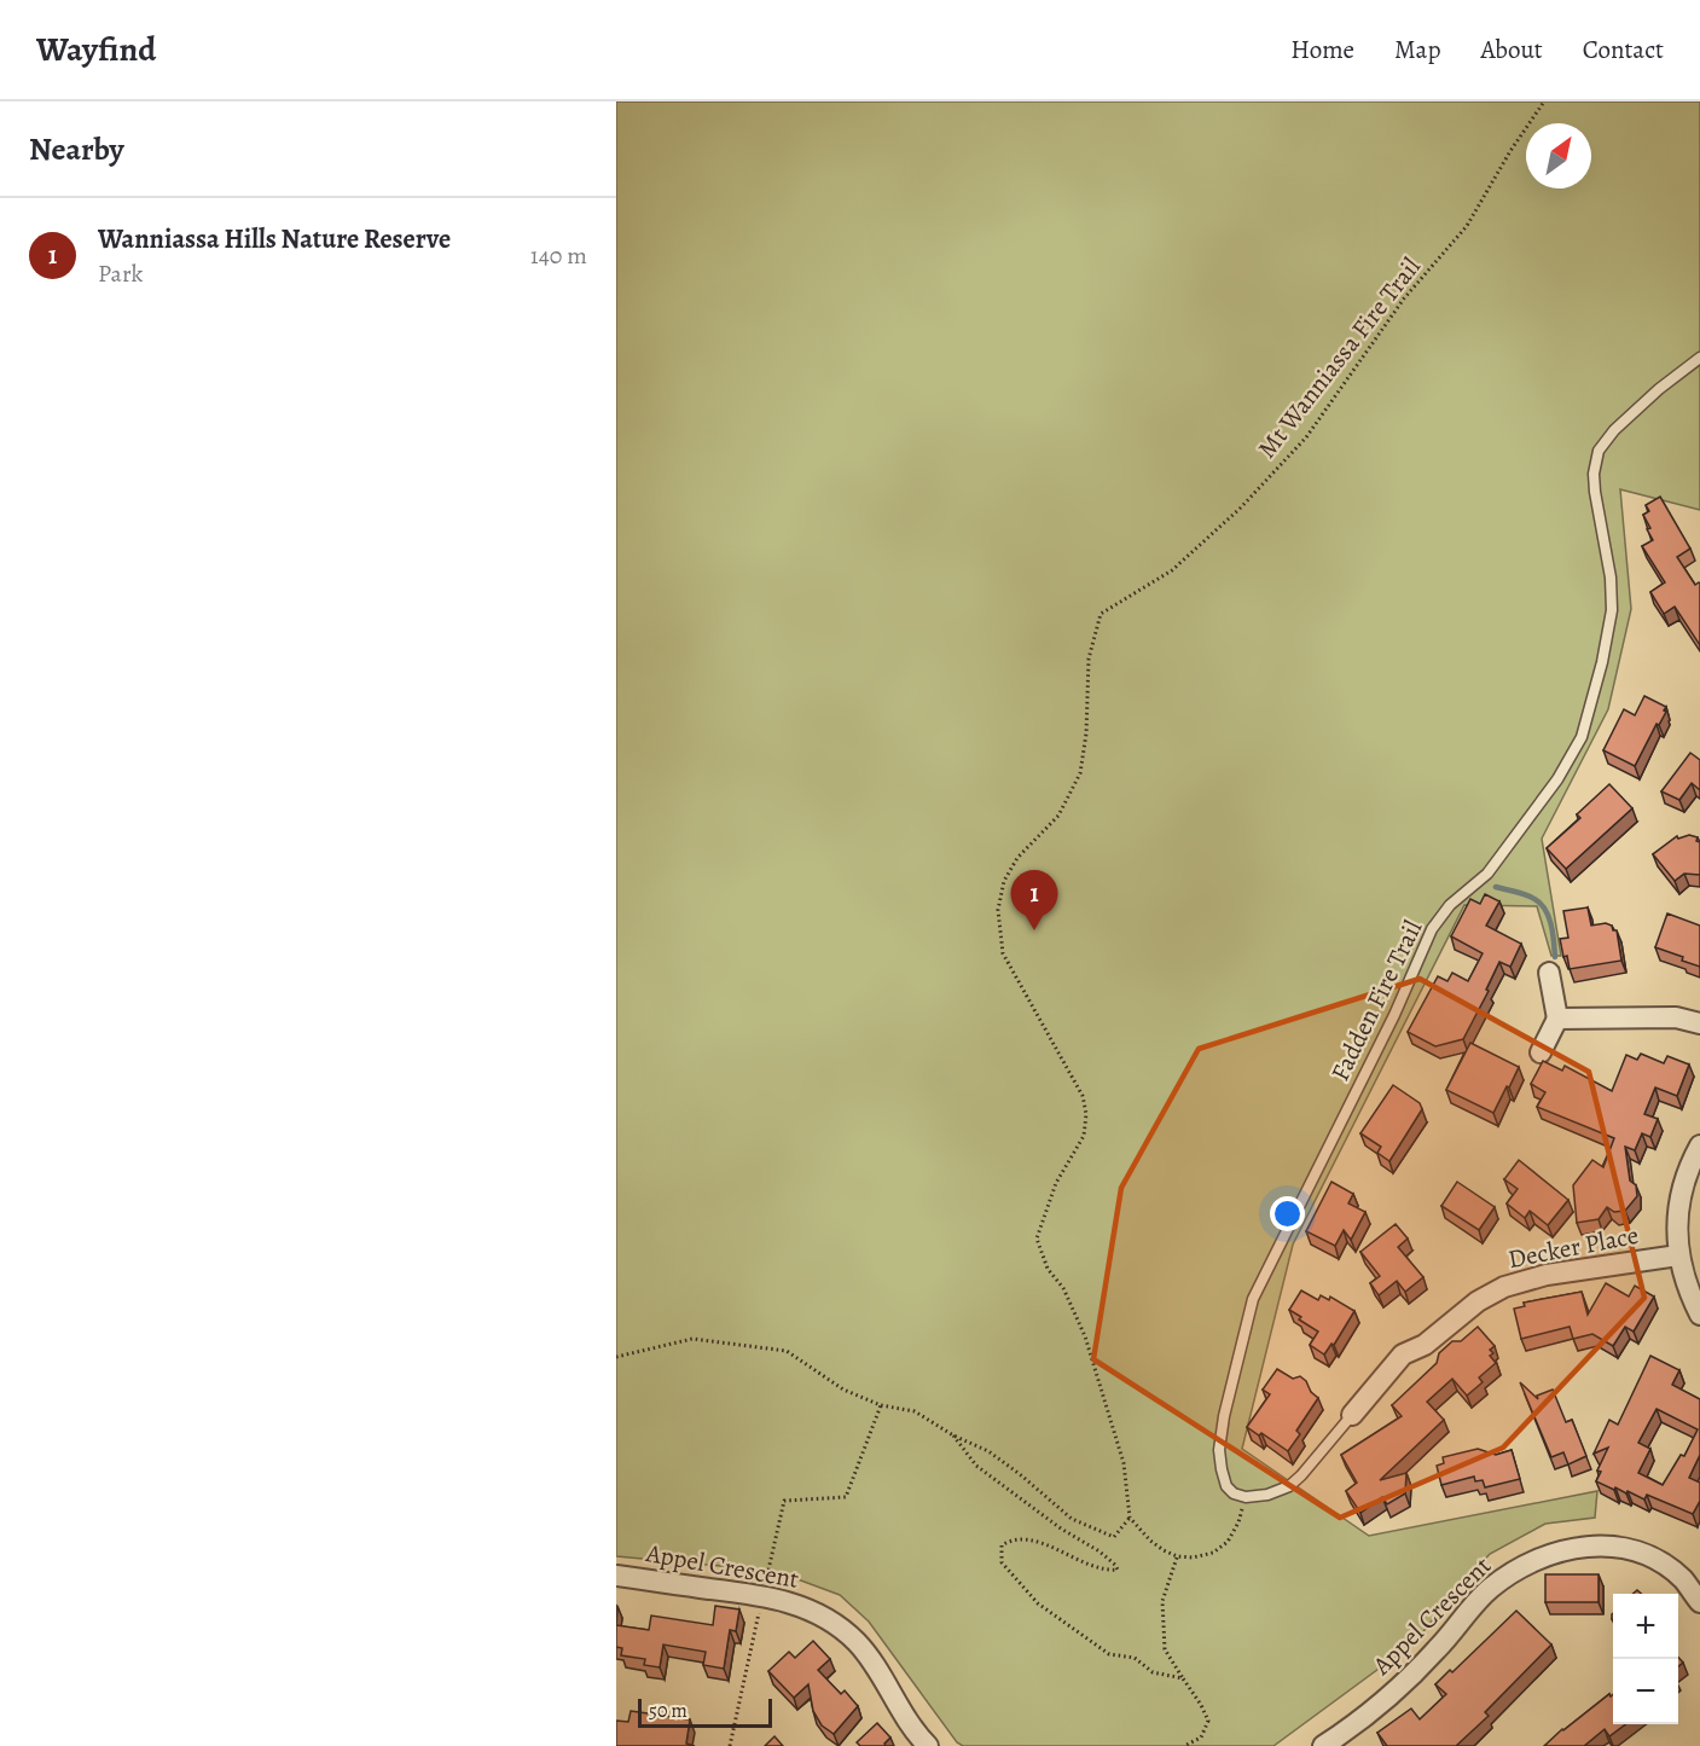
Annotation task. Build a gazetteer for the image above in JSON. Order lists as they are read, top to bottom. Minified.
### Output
{"streets":{"street":["Decker Place","Appel Crescent"],"lane":["Fadden Fire Trail"],"path":["Mt Wanniassa Fire Trail"]},"scale_bar":"50 m","north":"top right","page":{"header":"Wayfind","nav":["Home","Map","About","Contact"],"heading":"Nearby","list":[{"mark":"1","name":"Wanniassa Hills Nature Reserve","note":"Park","value":"140 m"}],"pins":"1","map_buttons":["+","−"],"scale":"50 m"}}
